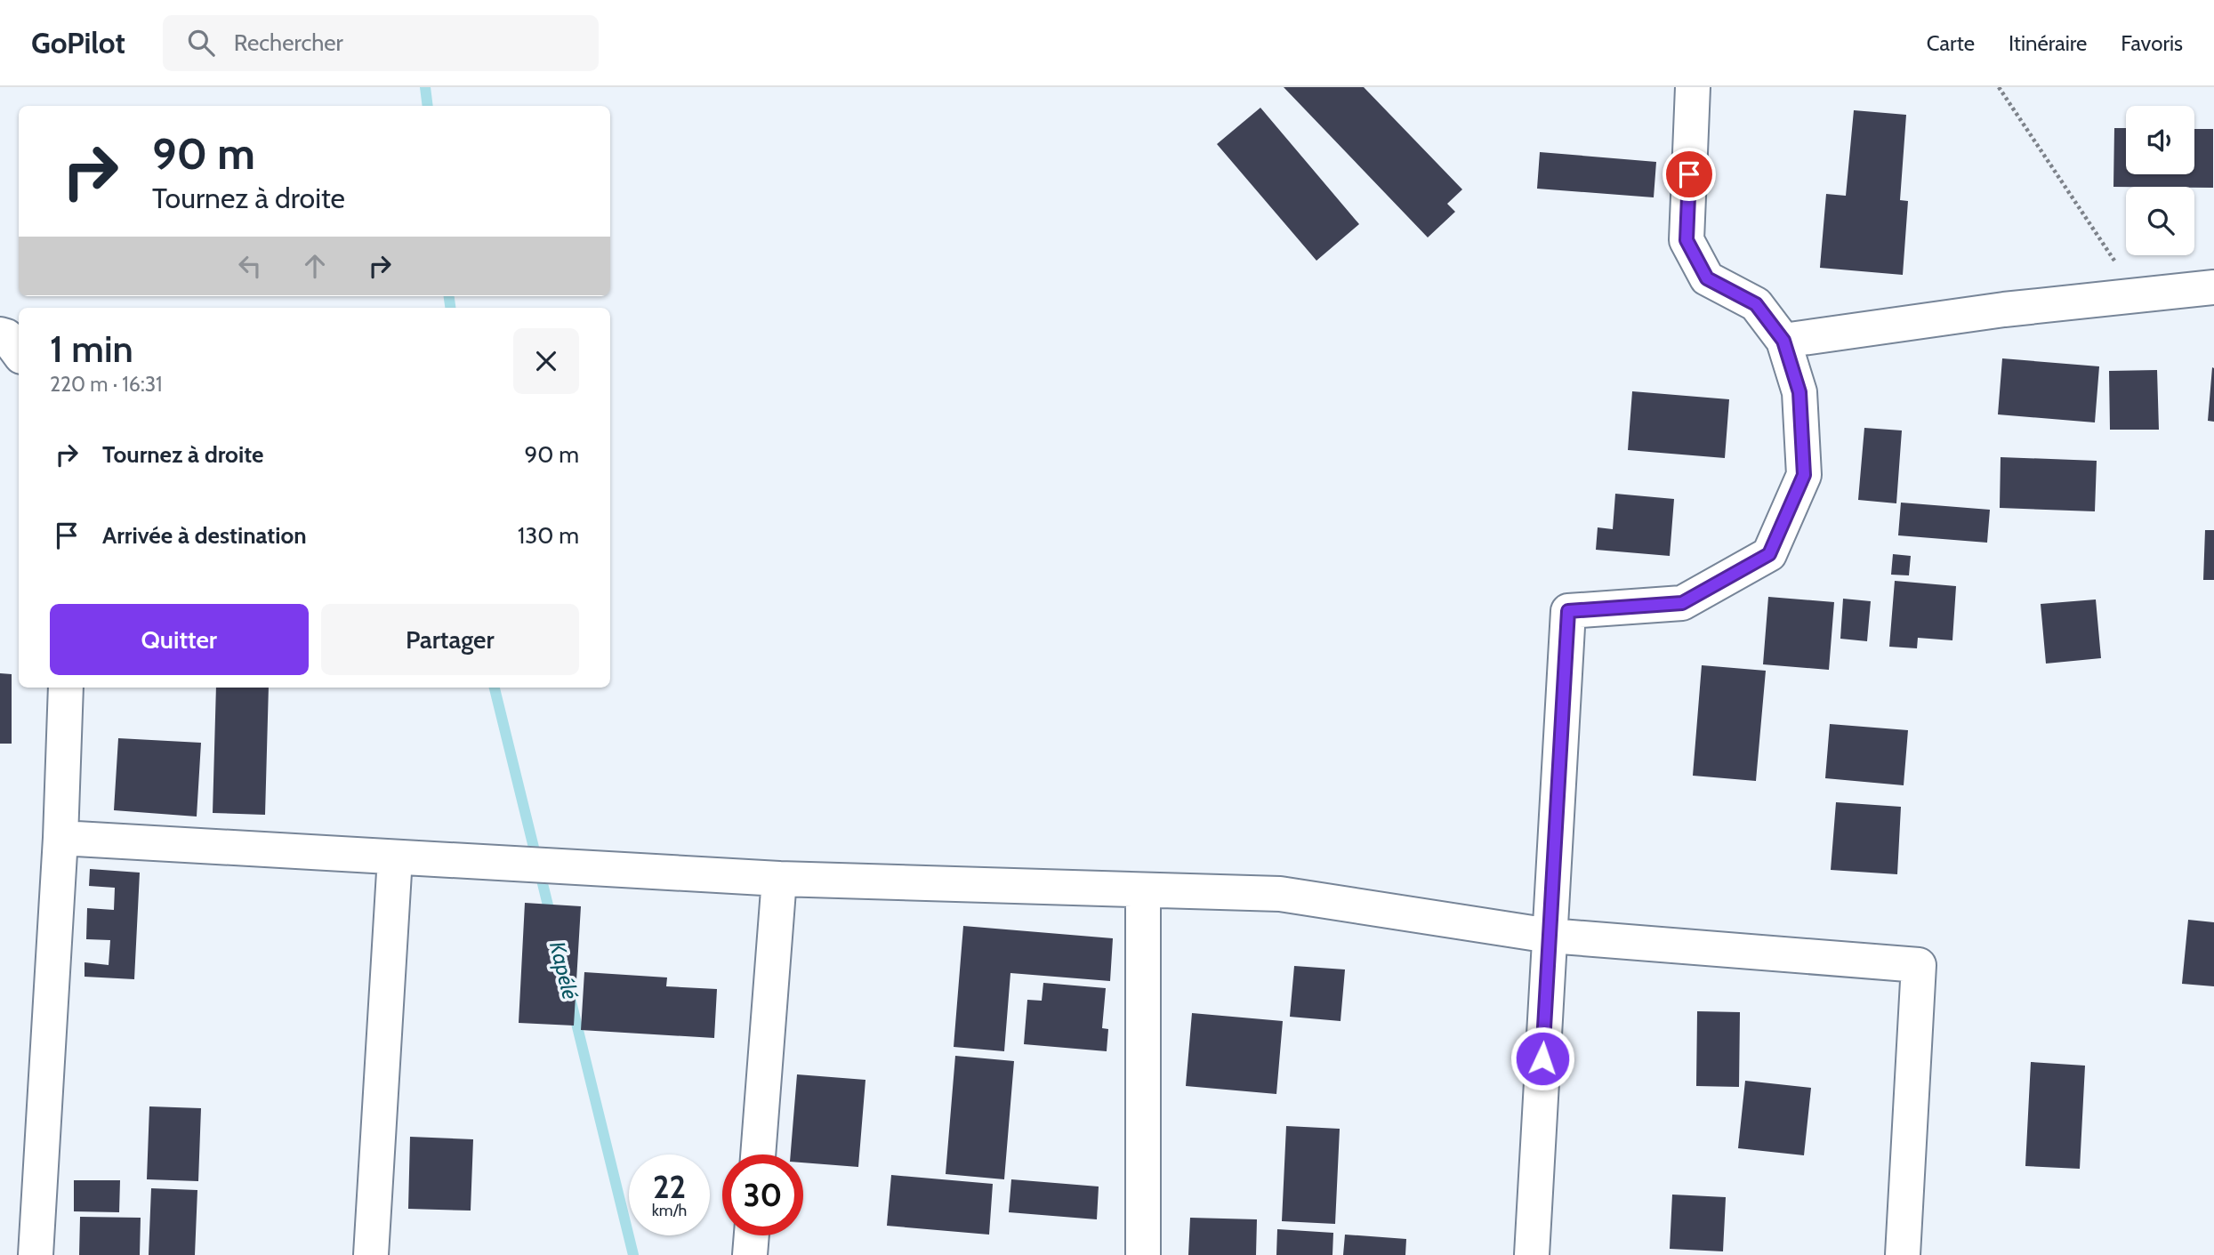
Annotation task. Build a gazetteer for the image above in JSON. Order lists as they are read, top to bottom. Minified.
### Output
{"water":["Kapélé"],"page":{"header":"GoPilot","search":"Rechercher","nav":["Carte","Itinéraire","Favoris"],"turn":["90 m","Tournez à droite"],"heading":["1 min","220 m · 16:31"],"list":[{"name":"Tournez à droite","value":"90 m"},{"name":"Arrivée à destination","value":"130 m"}],"buttons":["Quitter","Partager"],"speed":"22 km/h","limit":"30"}}
